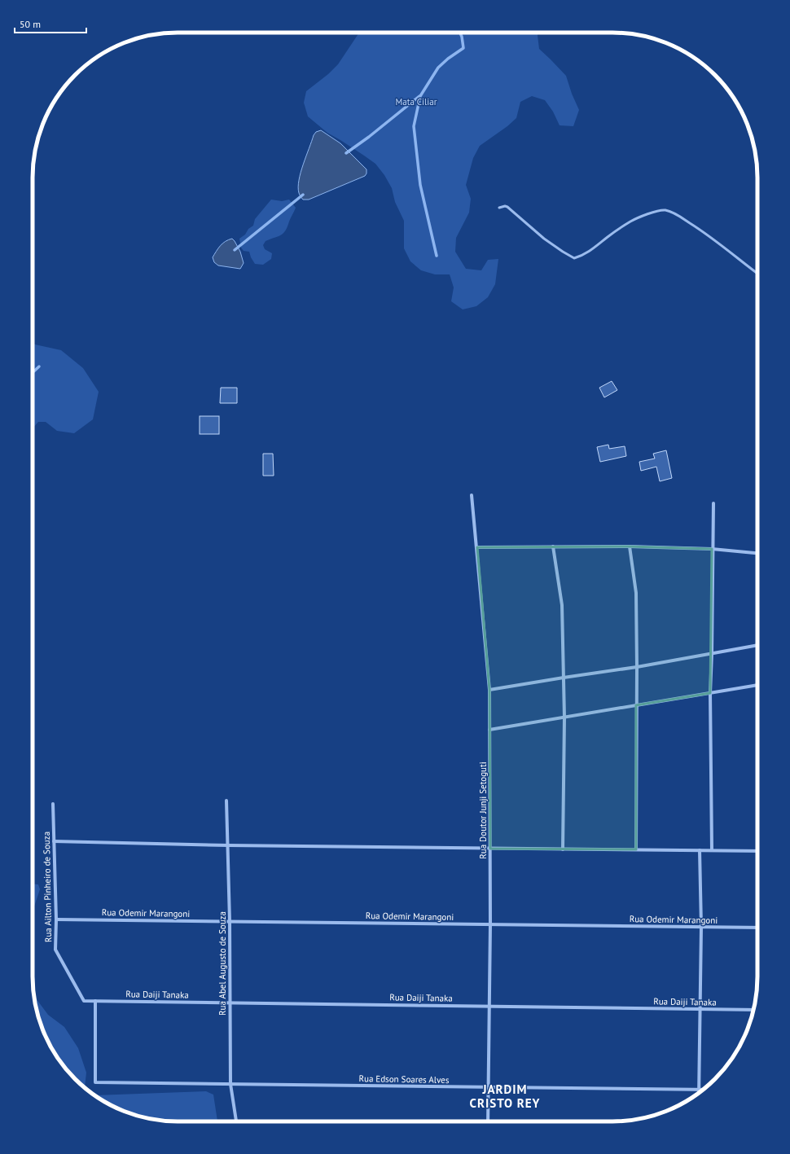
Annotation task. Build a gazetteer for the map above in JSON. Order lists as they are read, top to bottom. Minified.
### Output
{"streets":{"street":["Rua Doutor Junji Setoguti","Rua Ailton Pinheiro de Souza","Rua Odemir Marangoni","Rua Abel Augusto de Souza","Rua Daiji Tanaka","Rua Edson Soares Alves"]},"crossings":[["Rua Doutor Junji Setoguti","Rua Odemir Marangoni"],["Rua Doutor Junji Setoguti","Rua Daiji Tanaka"],["Rua Doutor Junji Setoguti","Rua Edson Soares Alves"],["Rua Ailton Pinheiro de Souza","Rua Odemir Marangoni"],["Rua Ailton Pinheiro de Souza","Rua Daiji Tanaka"],["Rua Odemir Marangoni","Rua Abel Augusto de Souza"],["Rua Abel Augusto de Souza","Rua Daiji Tanaka"],["Rua Abel Augusto de Souza","Rua Edson Soares Alves"],["Rua Daiji Tanaka","Rua Edson Soares Alves"]],"districts":["JARDIM CRISTO REY"],"parks":["Mata Ciliar"],"scale_bar":"50 m"}
